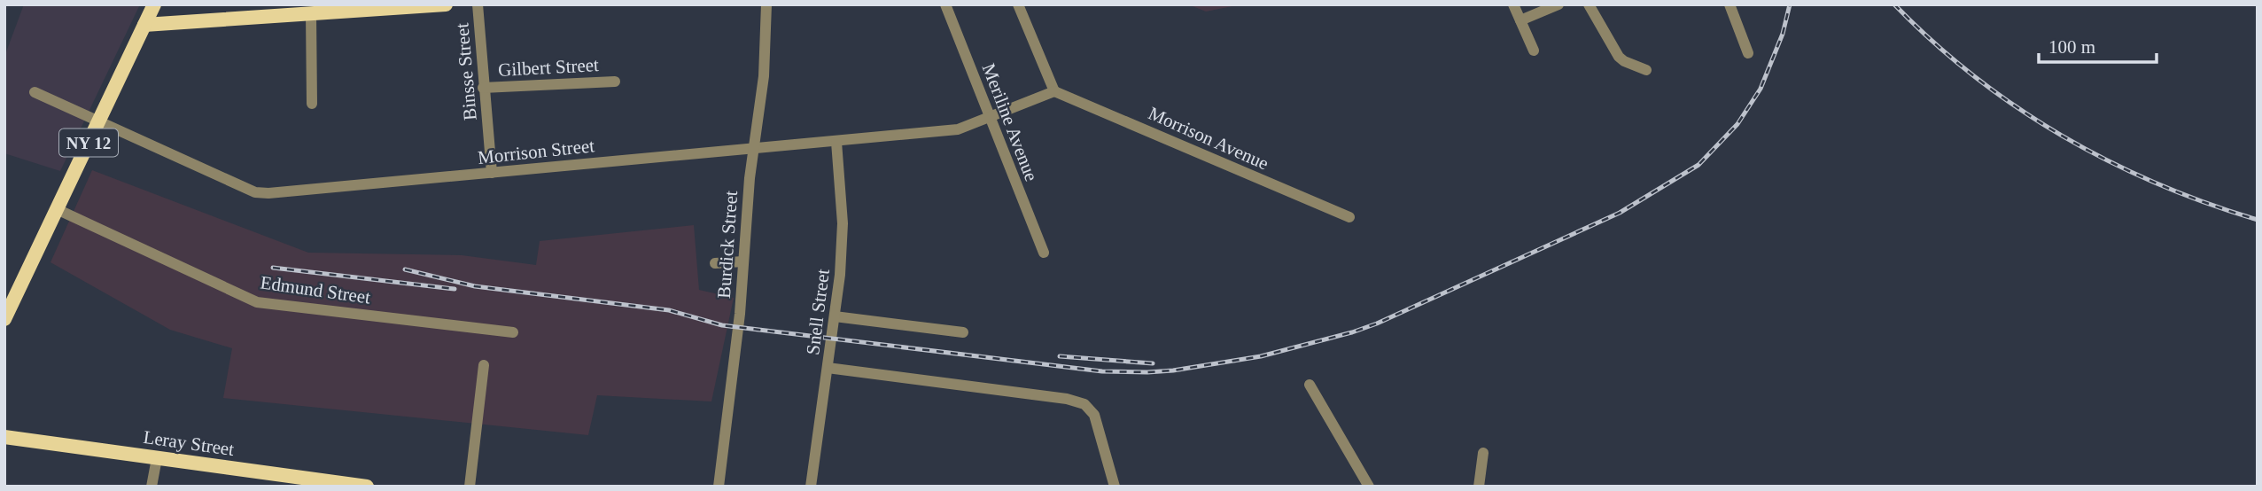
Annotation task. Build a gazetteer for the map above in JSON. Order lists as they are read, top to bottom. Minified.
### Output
{"streets":{"main road":["NY 12","Leray Street"],"street":["Gilbert Street","Binsse Street","Meriline Avenue","Morrison Avenue","Morrison Street","Burdick Street","Edmund Street","Snell Street"]},"crossings":[["Gilbert Street","Binsse Street"],["Binsse Street","Morrison Street"],["Meriline Avenue","Morrison Street"],["Morrison Avenue","Morrison Street"],["NY 12","Morrison Street"],["NY 12","Edmund Street"],["Morrison Street","Burdick Street"],["Morrison Street","Snell Street"]],"scale_bar":"100 m"}
